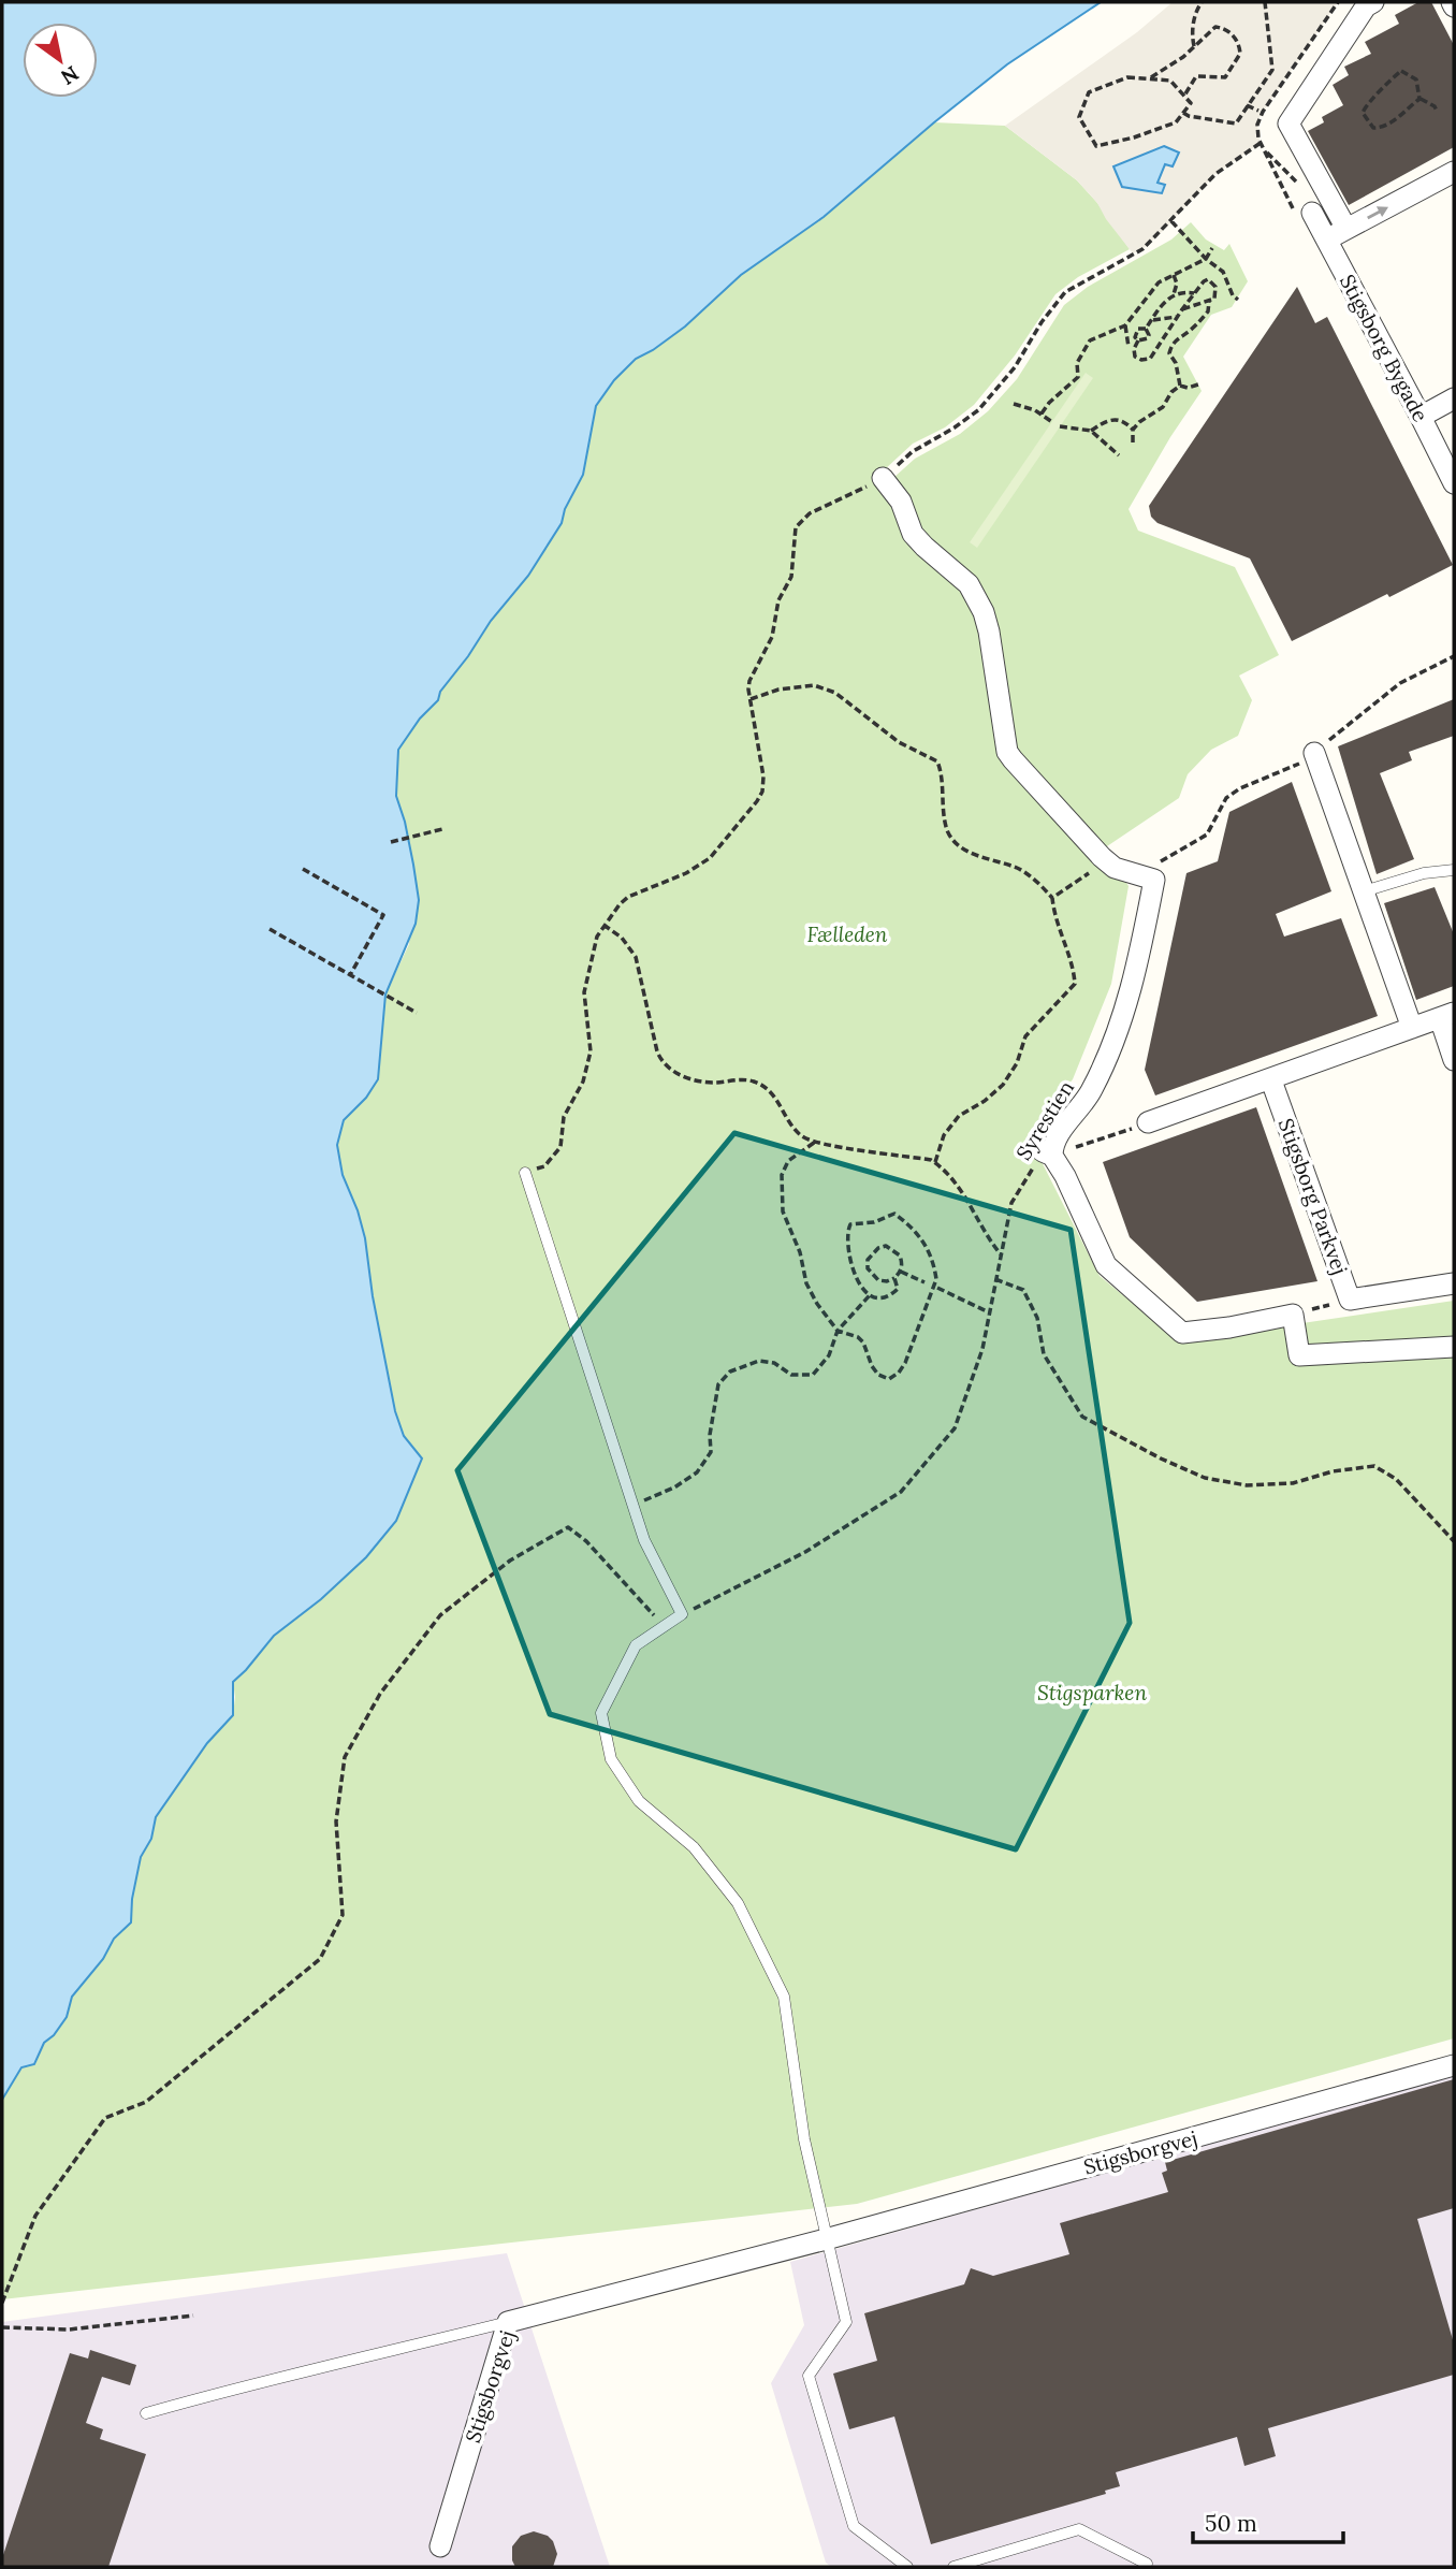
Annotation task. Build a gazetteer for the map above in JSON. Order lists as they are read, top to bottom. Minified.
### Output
{"streets":{"street":["Stigsborg Bygade","Stigsborg Parkvej","Stigsborgvej"],"path":["Syrestien"]},"parks":["Fælleden","Stigsparken"],"scale_bar":"50 m","north":"bottom right"}
